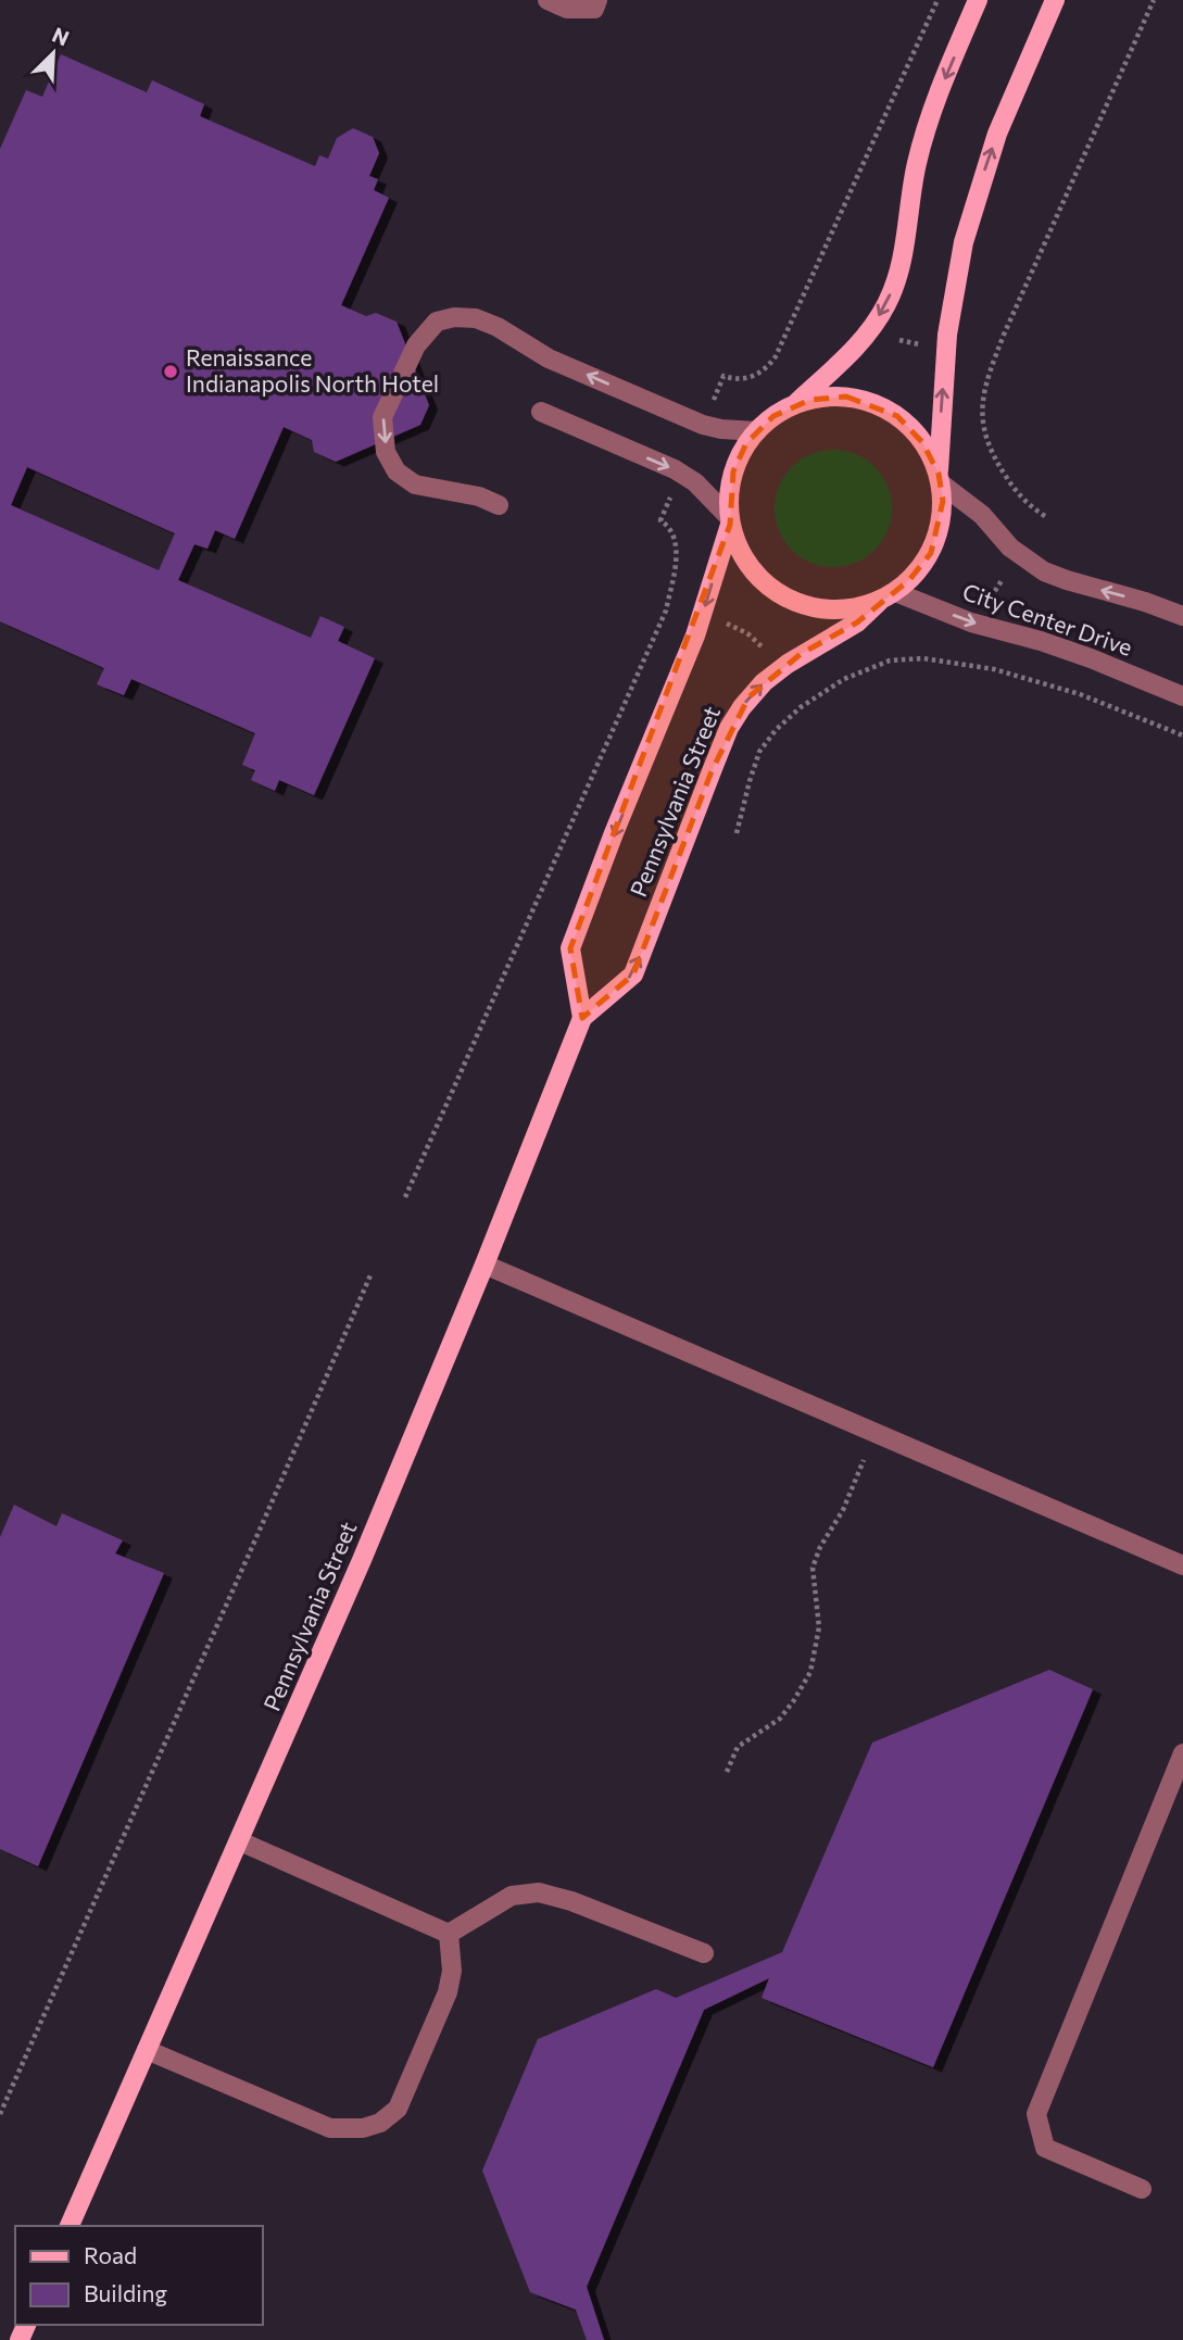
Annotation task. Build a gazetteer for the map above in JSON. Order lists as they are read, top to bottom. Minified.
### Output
{"streets":{"main road":["Pennsylvania Street"],"street":["City Center Drive"]},"crossings":[["City Center Drive","Pennsylvania Street"]],"places":["Renaissance Indianapolis North Hotel"],"legend":["Road","Building"],"north":"top right"}
